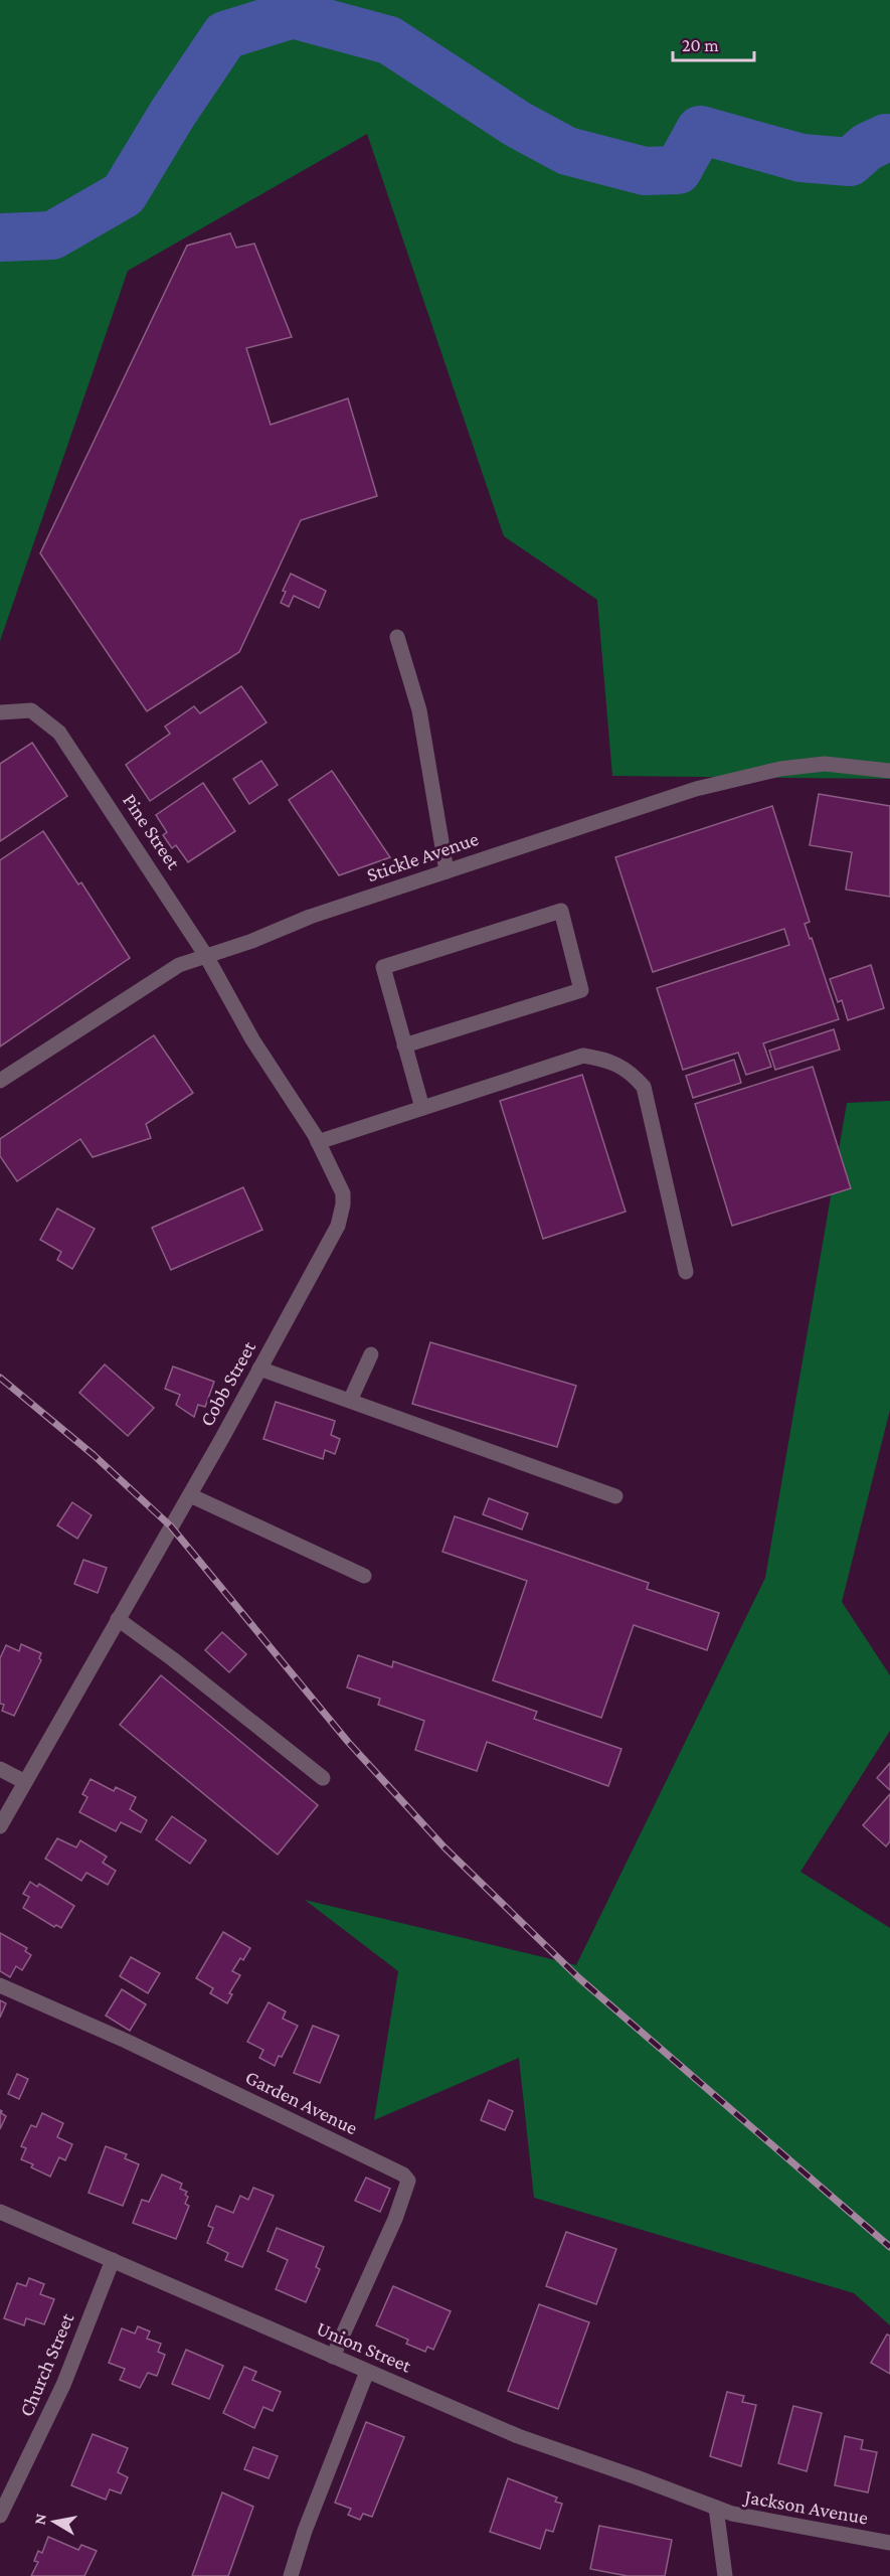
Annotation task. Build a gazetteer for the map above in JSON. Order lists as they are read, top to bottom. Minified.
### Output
{"streets":{"street":["Pine Street","Stickle Avenue","Cobb Street","Garden Avenue","Union Street","Church Street","Jackson Avenue"]},"crossings":[["Pine Street","Stickle Avenue"],["Pine Street","Cobb Street"],["Stickle Avenue","Cobb Street"],["Garden Avenue","Union Street"],["Union Street","Church Street"],["Union Street","Jackson Avenue"]],"scale_bar":"20 m","north":"left"}
